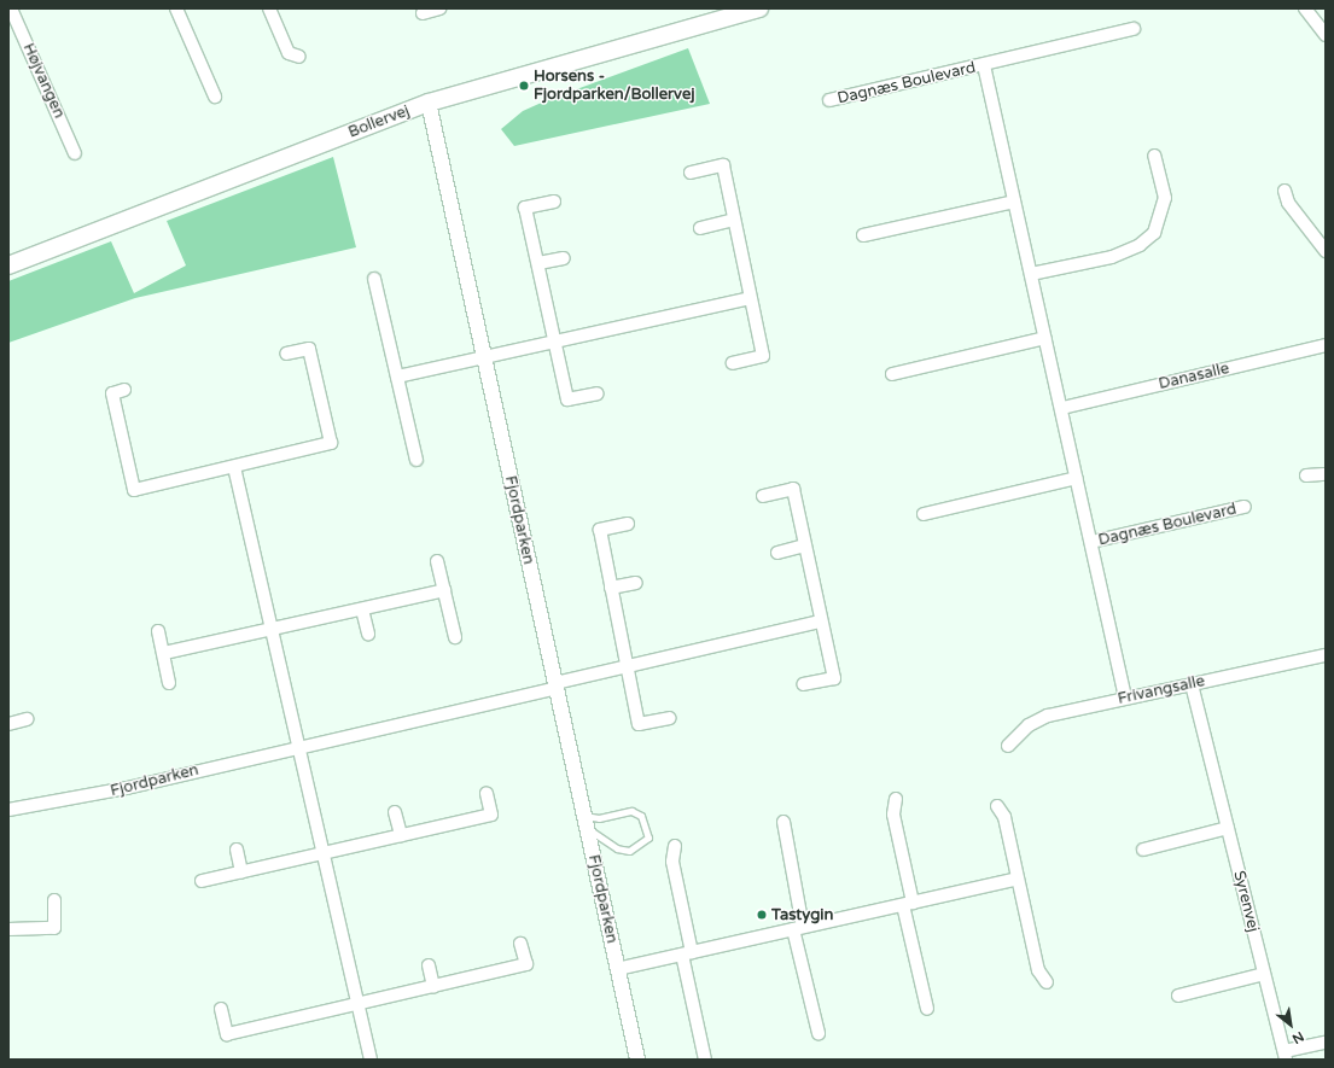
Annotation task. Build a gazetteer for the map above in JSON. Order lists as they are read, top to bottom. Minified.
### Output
{"streets":{"main road":["Bollervej"],"street":["Højvangen","Dagnæs Boulevard","Danasalle","Fjordparken","Frivangsalle","Syrenvej"]},"crossings":[["Dagnæs Boulevard","Danasalle"],["Dagnæs Boulevard","Frivangsalle"],["Bollervej","Fjordparken"],["Frivangsalle","Syrenvej"]],"places":["Horsens - Fjordparken/Bollervej","Tastygin"],"north":"bottom right"}
